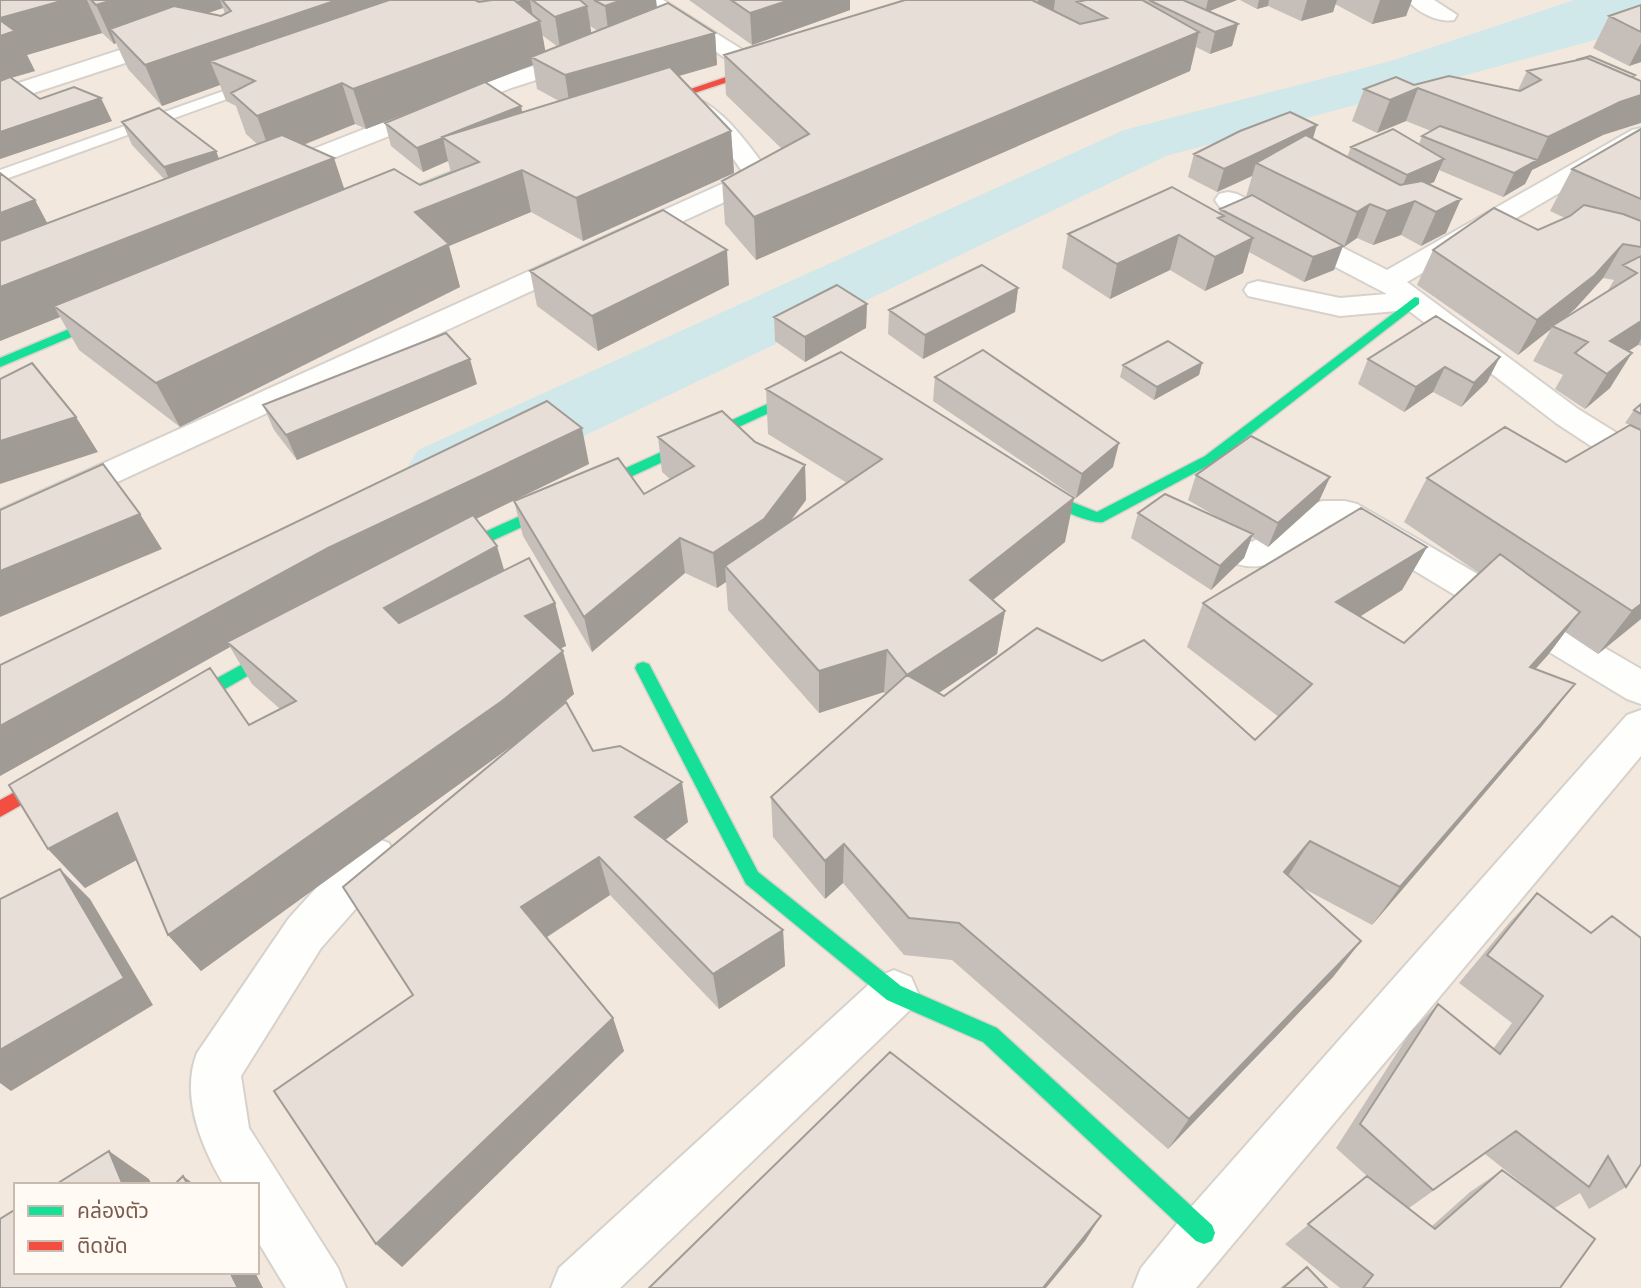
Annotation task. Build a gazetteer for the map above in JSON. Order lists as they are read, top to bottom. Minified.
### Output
{"legend":["คล่องตัว","ติดขัด"]}
